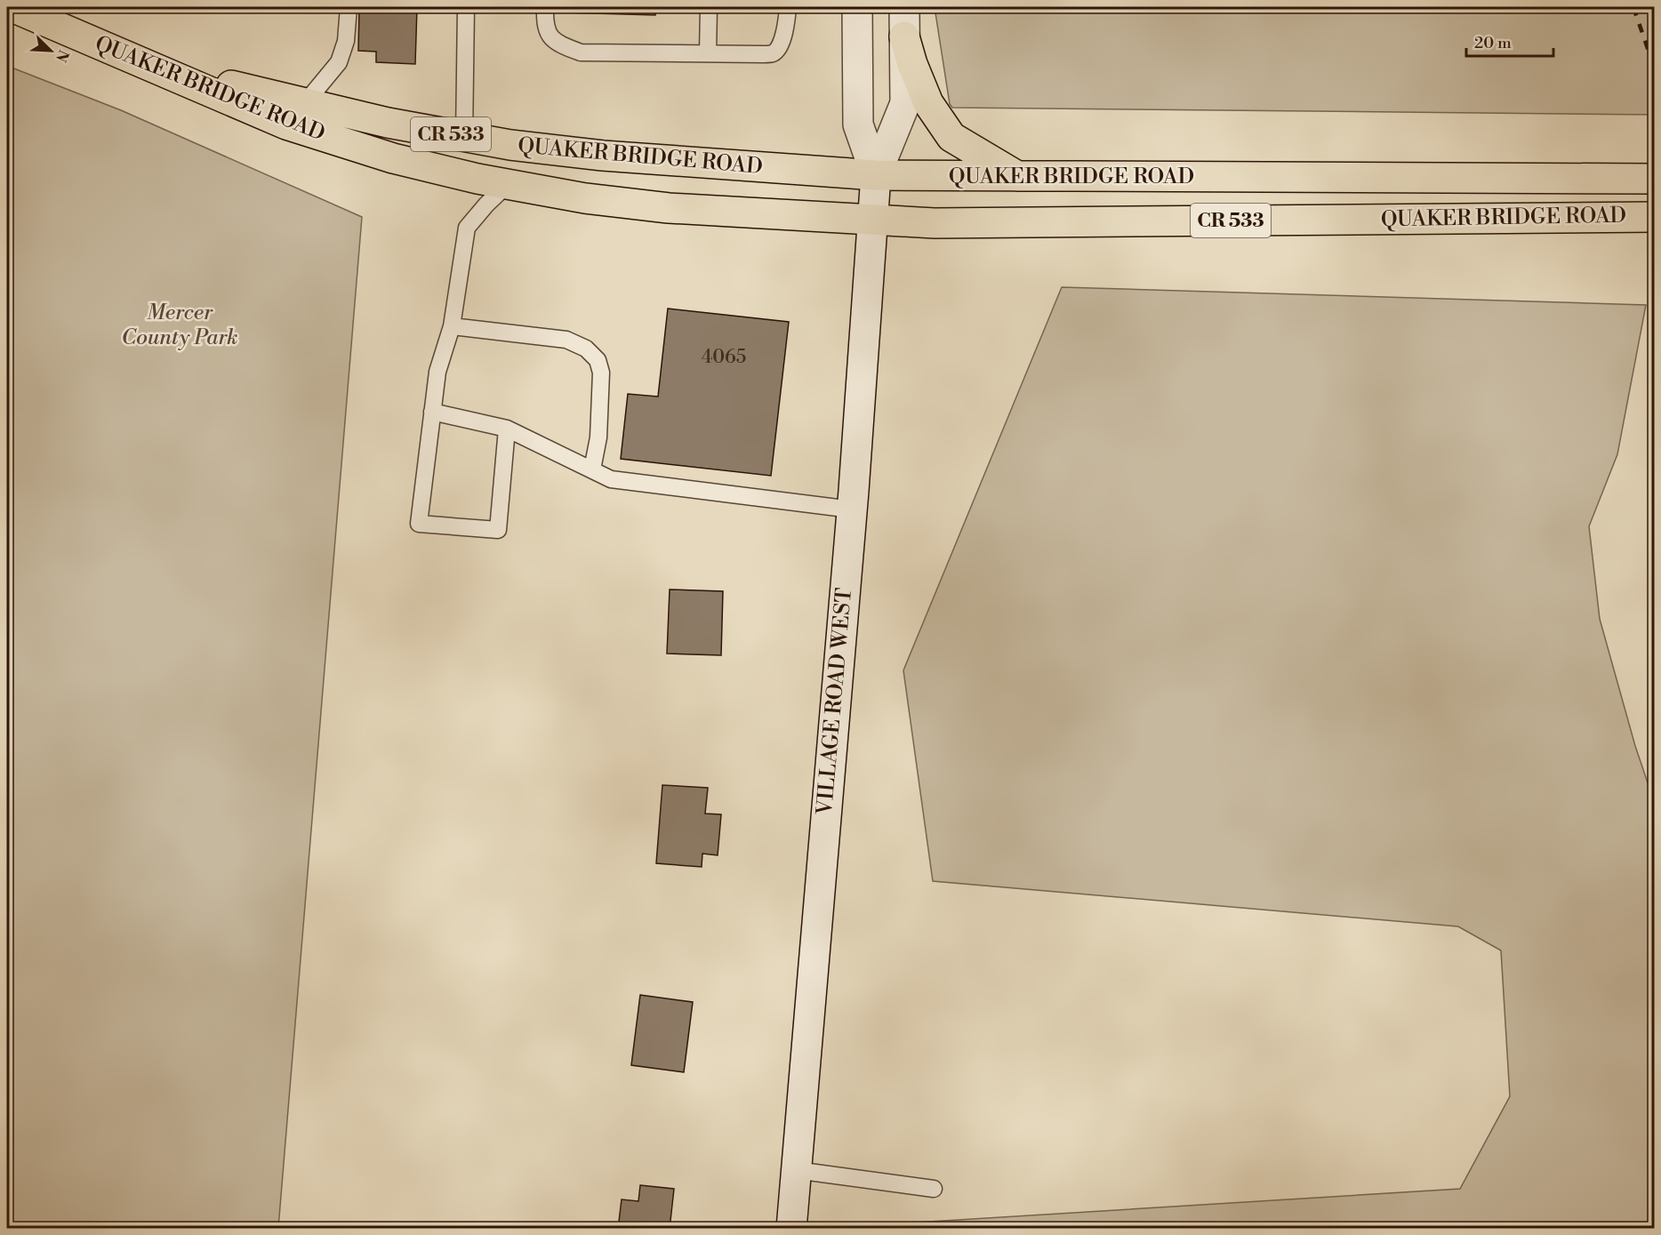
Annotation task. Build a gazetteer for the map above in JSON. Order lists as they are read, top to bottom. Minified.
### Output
{"streets":{"main road":["QUAKER BRIDGE ROAD","CR 533","VILLAGE ROAD WEST"]},"crossings":[["QUAKER BRIDGE ROAD","CR 533"],["QUAKER BRIDGE ROAD","VILLAGE ROAD WEST"]],"parks":["Mercer County Park"],"house_numbers":["4065"],"scale_bar":"20 m","north":"bottom right"}
